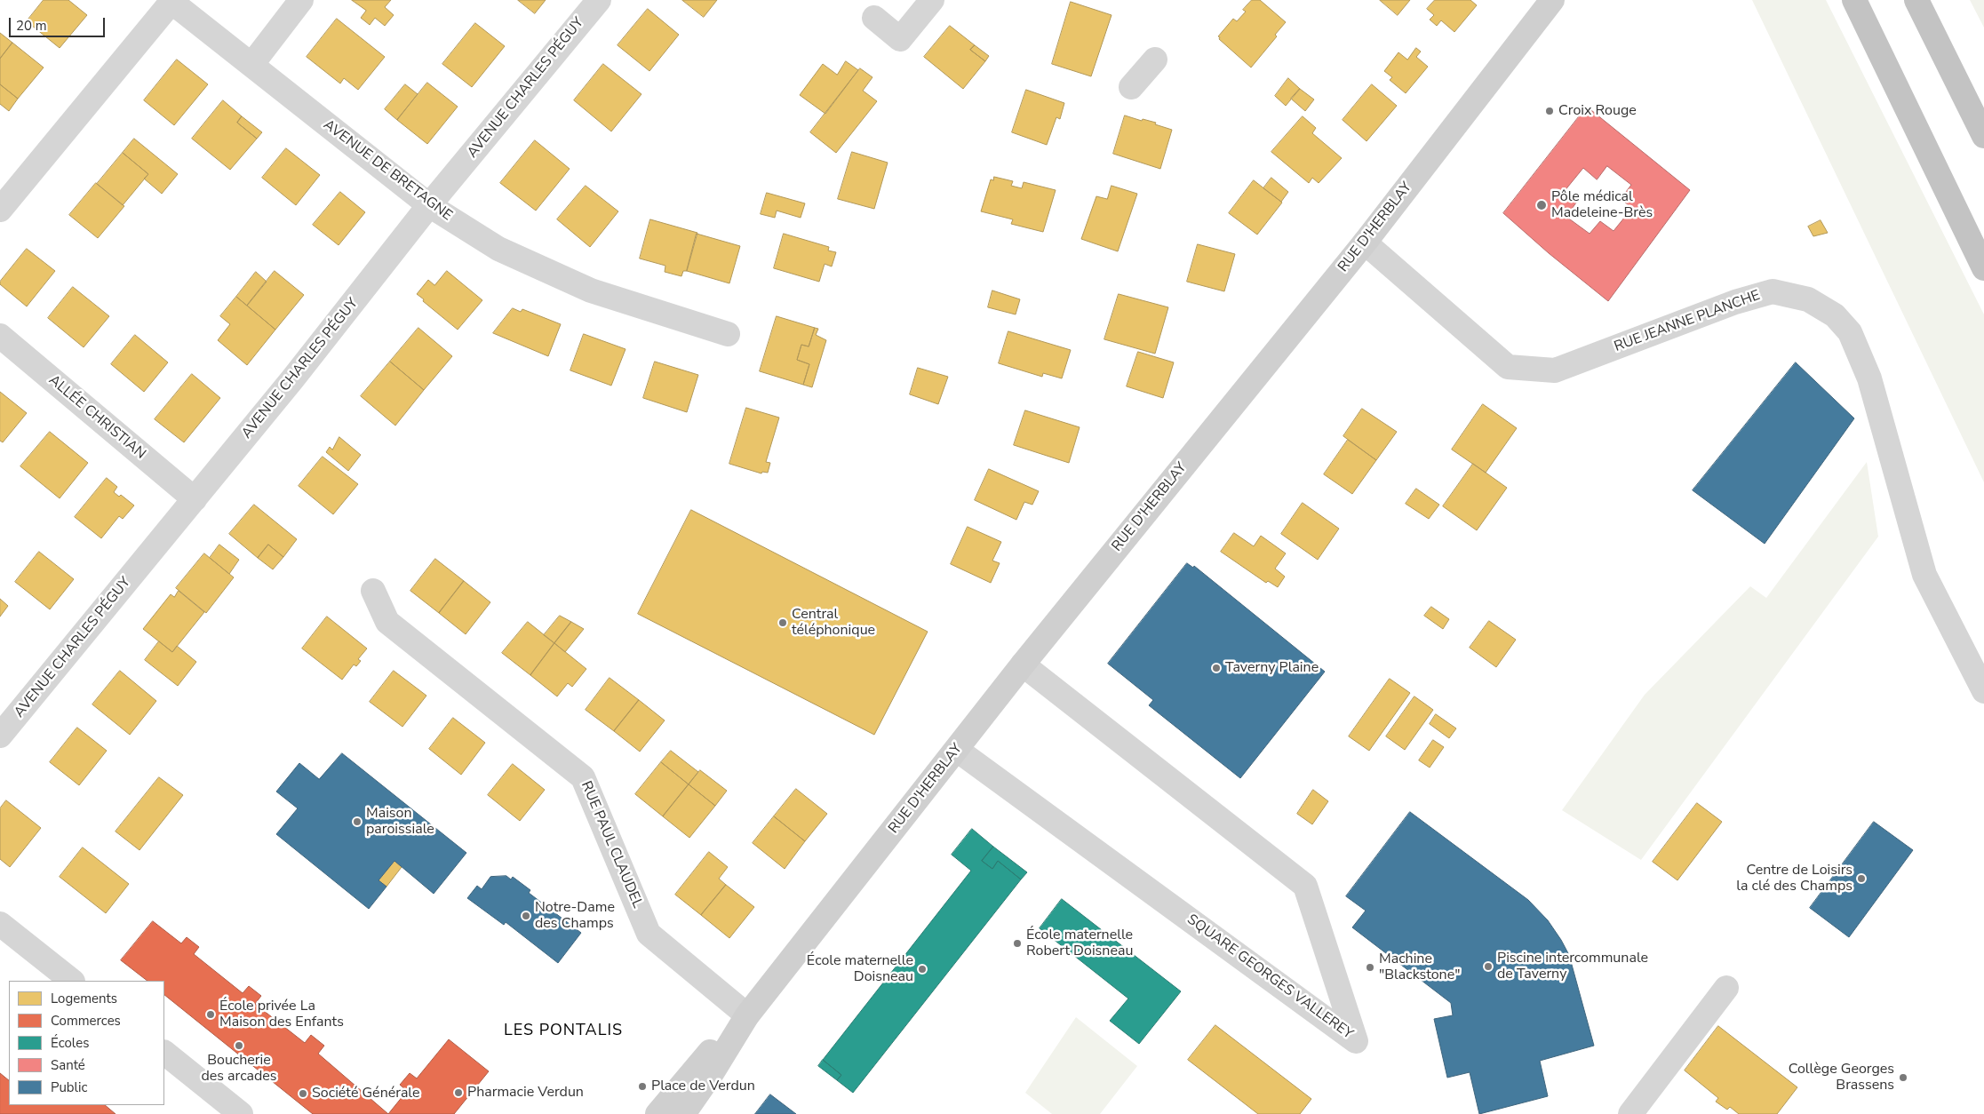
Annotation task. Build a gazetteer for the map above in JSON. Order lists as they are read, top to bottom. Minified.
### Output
{"streets":{"main road":["RUE D'HERBLAY"],"street":["AVENUE CHARLES PÉGUY","AVENUE DE BRETAGNE","RUE JEANNE PLANCHE","ALLÉE CHRISTIAN","RUE PAUL CLAUDEL","SQUARE GEORGES VALLEREY"]},"crossings":[["AVENUE CHARLES PÉGUY","AVENUE DE BRETAGNE"],["AVENUE CHARLES PÉGUY","ALLÉE CHRISTIAN"],["RUE D'HERBLAY","RUE JEANNE PLANCHE"],["RUE D'HERBLAY","RUE PAUL CLAUDEL"],["RUE D'HERBLAY","SQUARE GEORGES VALLEREY"]],"districts":["LES PONTALIS"],"places":["Croix Rouge","Pôle médical Madeleine-Brès","Central téléphonique","Taverny Plaine","Maison paroissiale","Centre de Loisirs la clé des Champs","Notre-Dame des Champs","École maternelle Robert Doisneau","Piscine intercommunale de Taverny","Machine \"Blackstone\"","École maternelle Doisneau","École privée La Maison des Enfants","Boucherie des arcades","Collège Georges Brassens","Place de Verdun","Pharmacie Verdun","Société Générale"],"legend":["Logements","Commerces","Écoles","Santé","Public"],"scale_bar":"20 m"}
